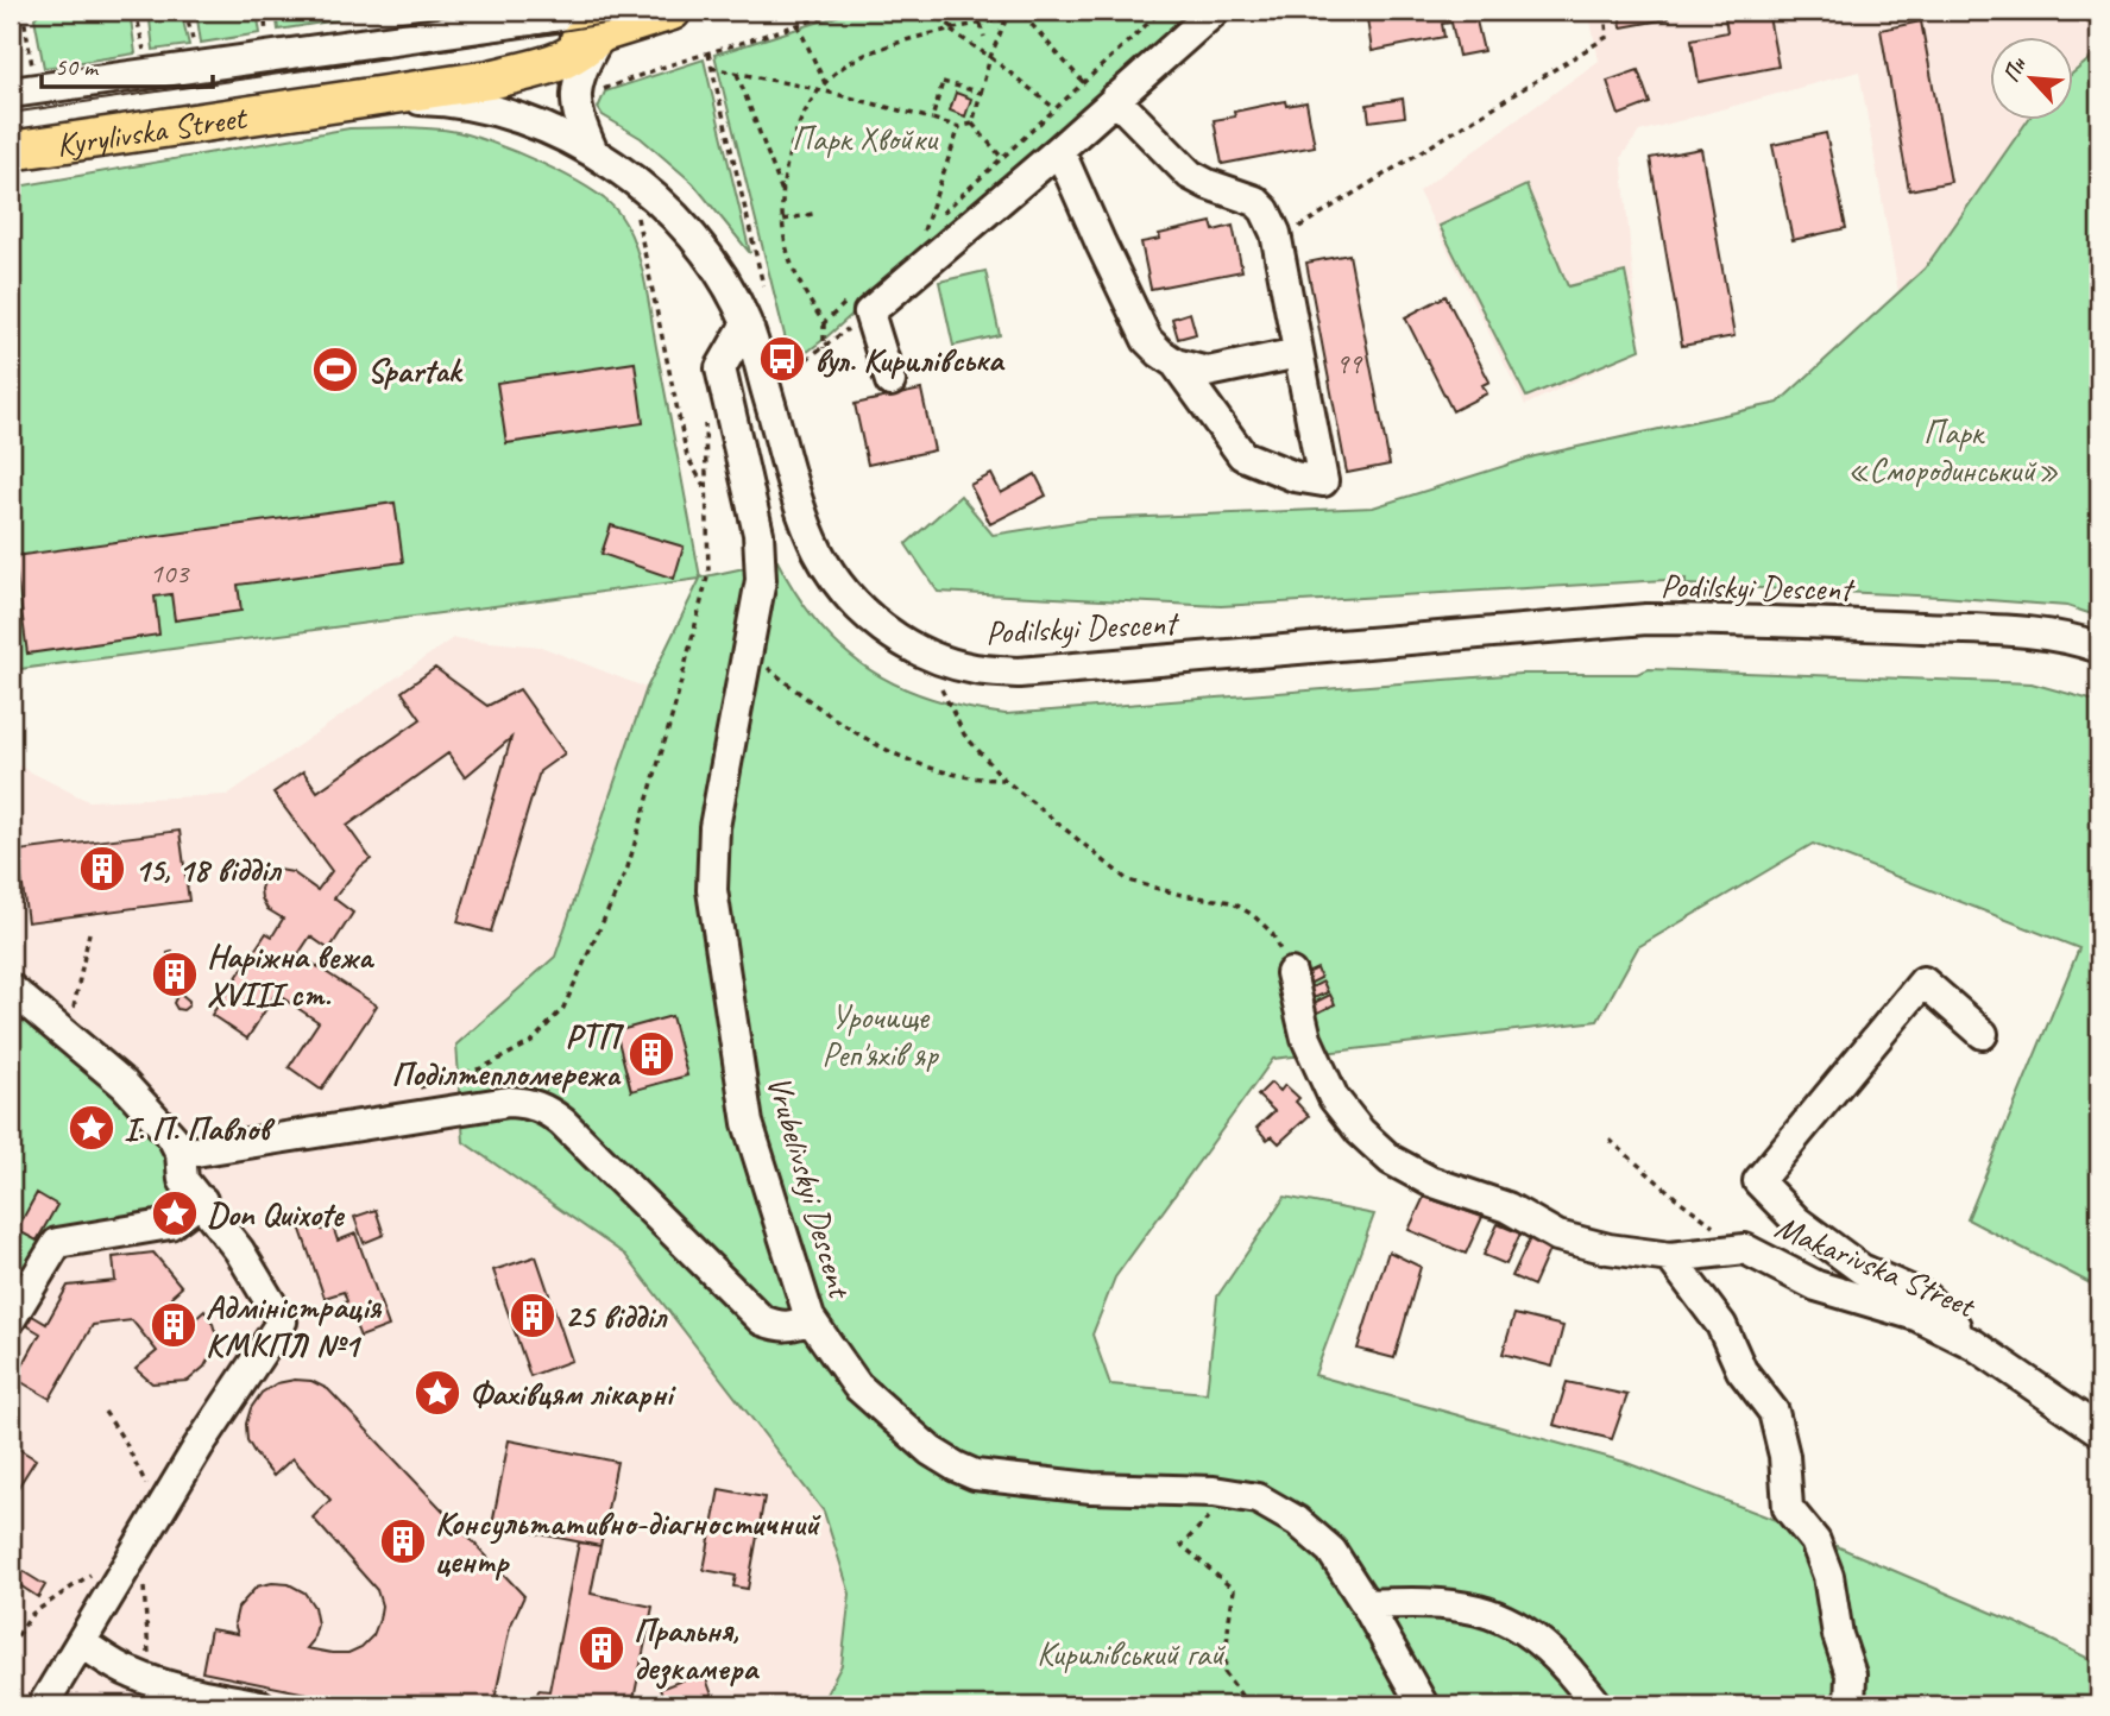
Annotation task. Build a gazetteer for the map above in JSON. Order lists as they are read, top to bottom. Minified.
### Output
{"streets":{"main road":["Kyrylivska Street"],"street":["Podilskyi Descent","Vrubelivskyi Descent","Makarivska Street"]},"crossings":[["Kyrylivska Street","Podilskyi Descent"],["Podilskyi Descent","Vrubelivskyi Descent"]],"parks":["Парк Хвойки","Парк «Смородинський»","Урочище Реп'яхів яр","Кирилівський гай"],"places":{"bus stop":["вул. Кирилівська"],"sports":["Spartak"],"building":["15, 18 відділ","Наріжна вежа XVIII ст.","РТП Поділтепломережа","25 відділ","Адміністрація КМКПЛ №1","Консультативно-діагностичний центр","Пральня, дезкамера"],"place":["І. П. Павлов","Don Quixote","Фахівцям лікарні"]},"house_numbers":["99","103"],"scale_bar":"50 m","north":"top left"}
